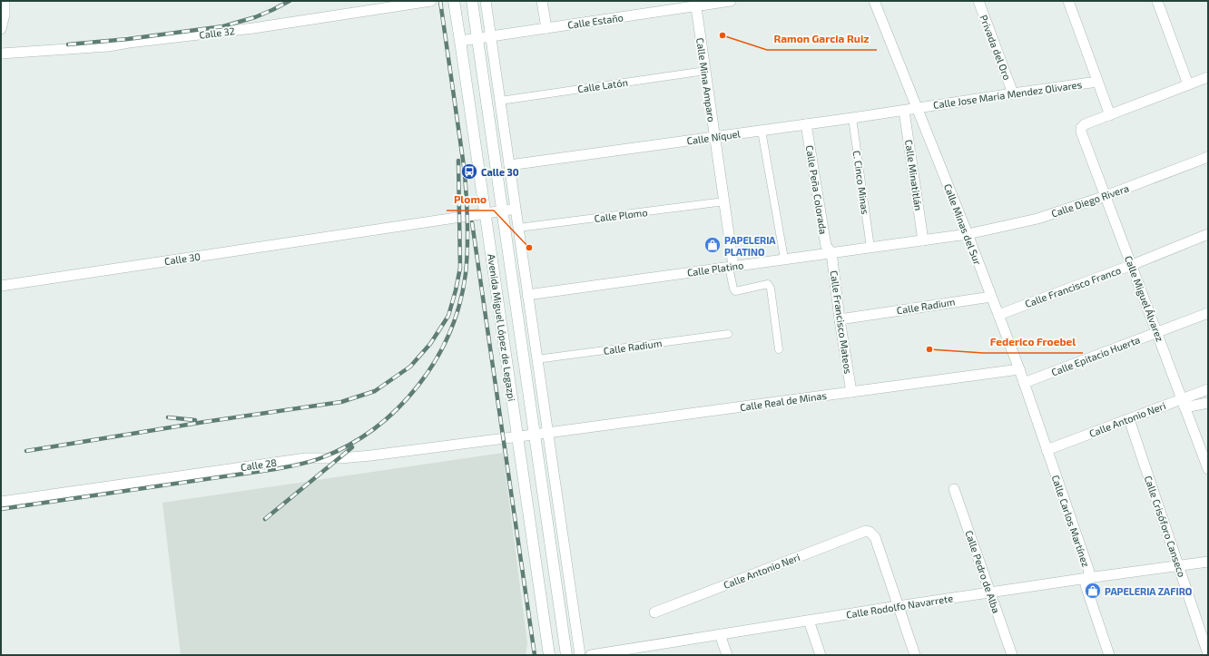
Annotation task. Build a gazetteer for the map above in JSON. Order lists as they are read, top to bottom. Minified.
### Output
{"streets":{"main road":["Avenida Miguel López de Legazpi"],"street":["Calle Estaño","Calle 32","Privada del Oro","Calle Mina Amparo","Calle Latón","Calle Jose Maria Mendez Olivares","Calle Níquel","Calle Minatitlán","C. Cinco Minas","Calle Peña Colorada","Calle Diego Rivera","Calle Plomo","Calle Minas del Sur","Calle 30","Calle Platino","Calle Francisco Franco","Calle Miguel Álvarez","Calle Radium","Calle Francisco Mateos","Calle Epitacio Huerta","Calle Real de Minas","Calle Antonio Neri","Calle 28","Calle Carlos Martínez","Calle Crisóforo Canseco","Calle Pedro de Alba","Calle Rodolfo Navarrete"]},"crossings":[["Calle Estaño","Calle Mina Amparo"],["Calle Estaño","Avenida Miguel López de Legazpi"],["Privada del Oro","Calle Jose Maria Mendez Olivares"],["Calle Mina Amparo","Calle Latón"],["Calle Mina Amparo","Calle Níquel"],["Calle Mina Amparo","Calle Plomo"],["Calle Mina Amparo","Calle Platino"],["Calle Jose Maria Mendez Olivares","Calle Níquel"],["Calle Jose Maria Mendez Olivares","Calle Minas del Sur"],["Calle Níquel","Calle Minatitlán"],["Calle Níquel","C. Cinco Minas"],["Calle Níquel","Calle Peña Colorada"],["Calle Níquel","Calle Minas del Sur"],["Calle Minatitlán","Calle Platino"],["C. Cinco Minas","Calle Platino"],["Calle Peña Colorada","Calle Platino"],["Calle Peña Colorada","Calle Francisco Mateos"],["Calle Diego Rivera","Calle Minas del Sur"],["Calle Diego Rivera","Calle Platino"],["Calle Diego Rivera","Calle Miguel Álvarez"],["Calle Minas del Sur","Calle Platino"],["Calle Minas del Sur","Calle Francisco Franco"],["Calle Minas del Sur","Calle Radium"],["Calle Minas del Sur","Calle Epitacio Huerta"],["Calle Minas del Sur","Calle Real de Minas"],["Calle Minas del Sur","Calle Antonio Neri"],["Calle Minas del Sur","Calle Carlos Martínez"],["Calle 30","Avenida Miguel López de Legazpi"],["Calle Platino","Calle Francisco Mateos"],["Calle Francisco Franco","Calle Miguel Álvarez"],["Calle Miguel Álvarez","Calle Epitacio Huerta"],["Calle Miguel Álvarez","Calle Antonio Neri"],["Calle Radium","Calle Francisco Mateos"],["Calle Francisco Mateos","Calle Real de Minas"],["Avenida Miguel López de Legazpi","Calle Real de Minas"],["Avenida Miguel López de Legazpi","Calle 28"],["Calle Real de Minas","Calle 28"],["Calle Antonio Neri","Calle Carlos Martínez"],["Calle Antonio Neri","Calle Crisóforo Canseco"],["Calle Antonio Neri","Calle Rodolfo Navarrete"],["Calle Carlos Martínez","Calle Rodolfo Navarrete"],["Calle Crisóforo Canseco","Calle Rodolfo Navarrete"],["Calle Pedro de Alba","Calle Rodolfo Navarrete"]],"places":{"other":["Ramon Garcia Ruiz","Plomo","Federico Froebel"],"bus stop":["Calle 30"],"shop":["PAPELERIA PLATINO","PAPELERIA ZAFIRO"]}}
